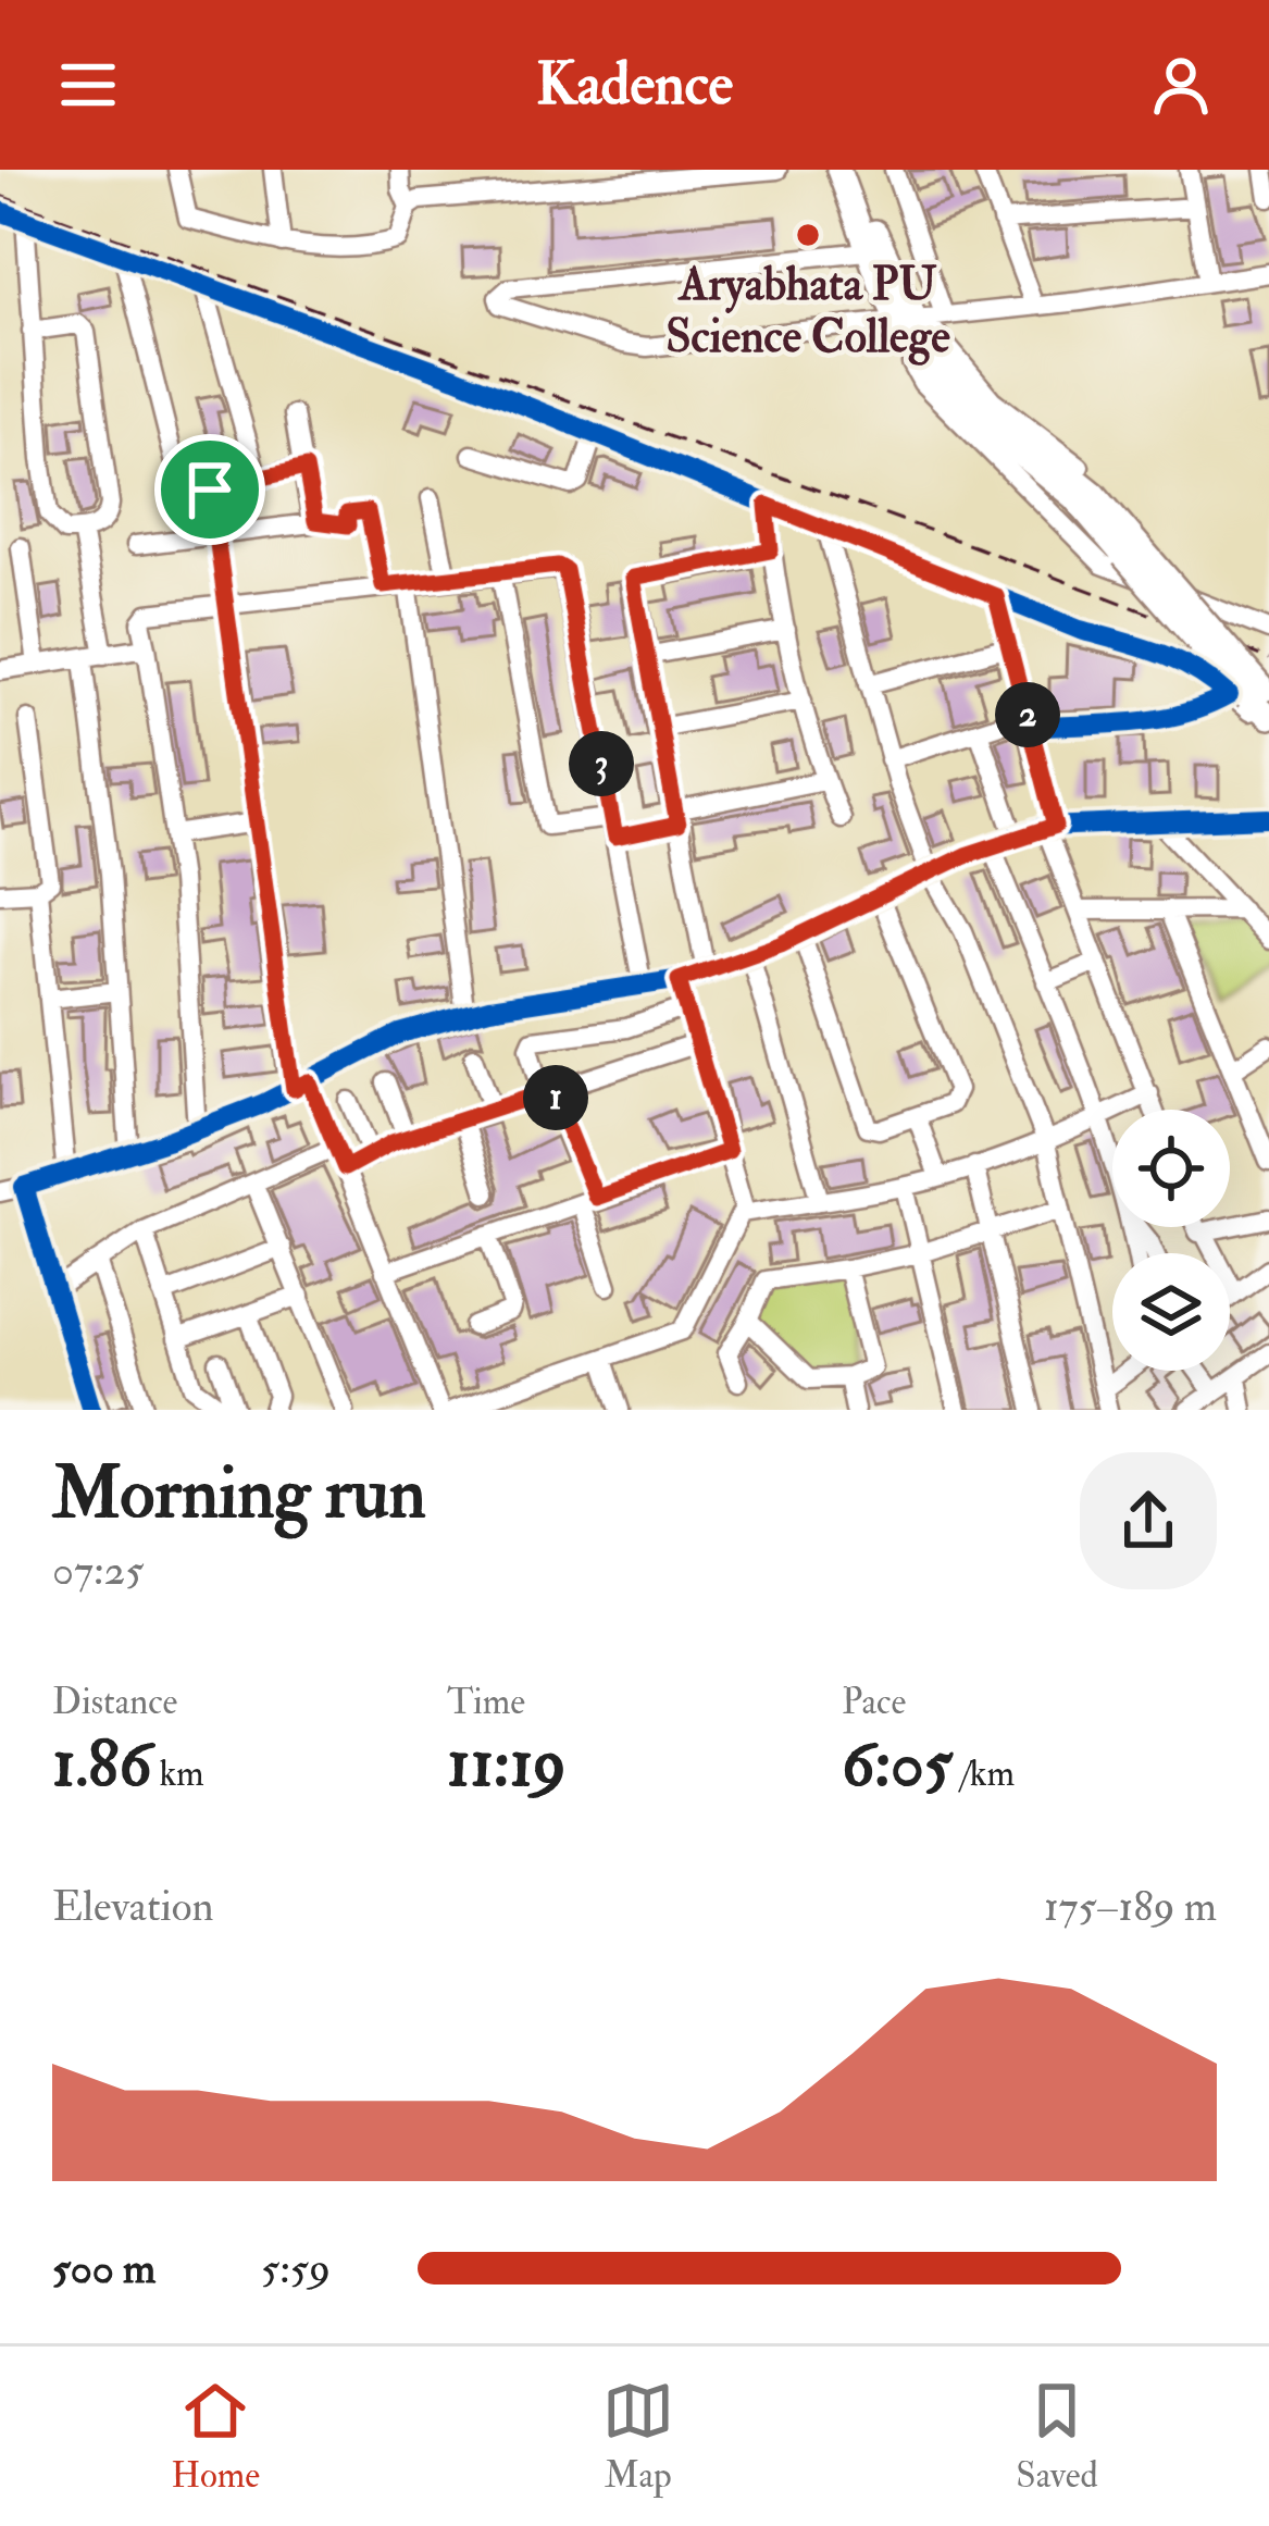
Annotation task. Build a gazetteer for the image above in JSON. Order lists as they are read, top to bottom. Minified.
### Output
{"places":["Aryabhata PU Science College"],"page":{"header":"Kadence","pins":["2","3","1"],"heading":["Morning run","07:25"],"stats":[["Distance","1.86 km"],["Time","11:19"],["Pace","6:05 /km"]],"chart":["Elevation","175–189 m"],"list":[{"name":"500 m","note":"5:59"}],"tabs":["Home","Map","Saved"]}}
